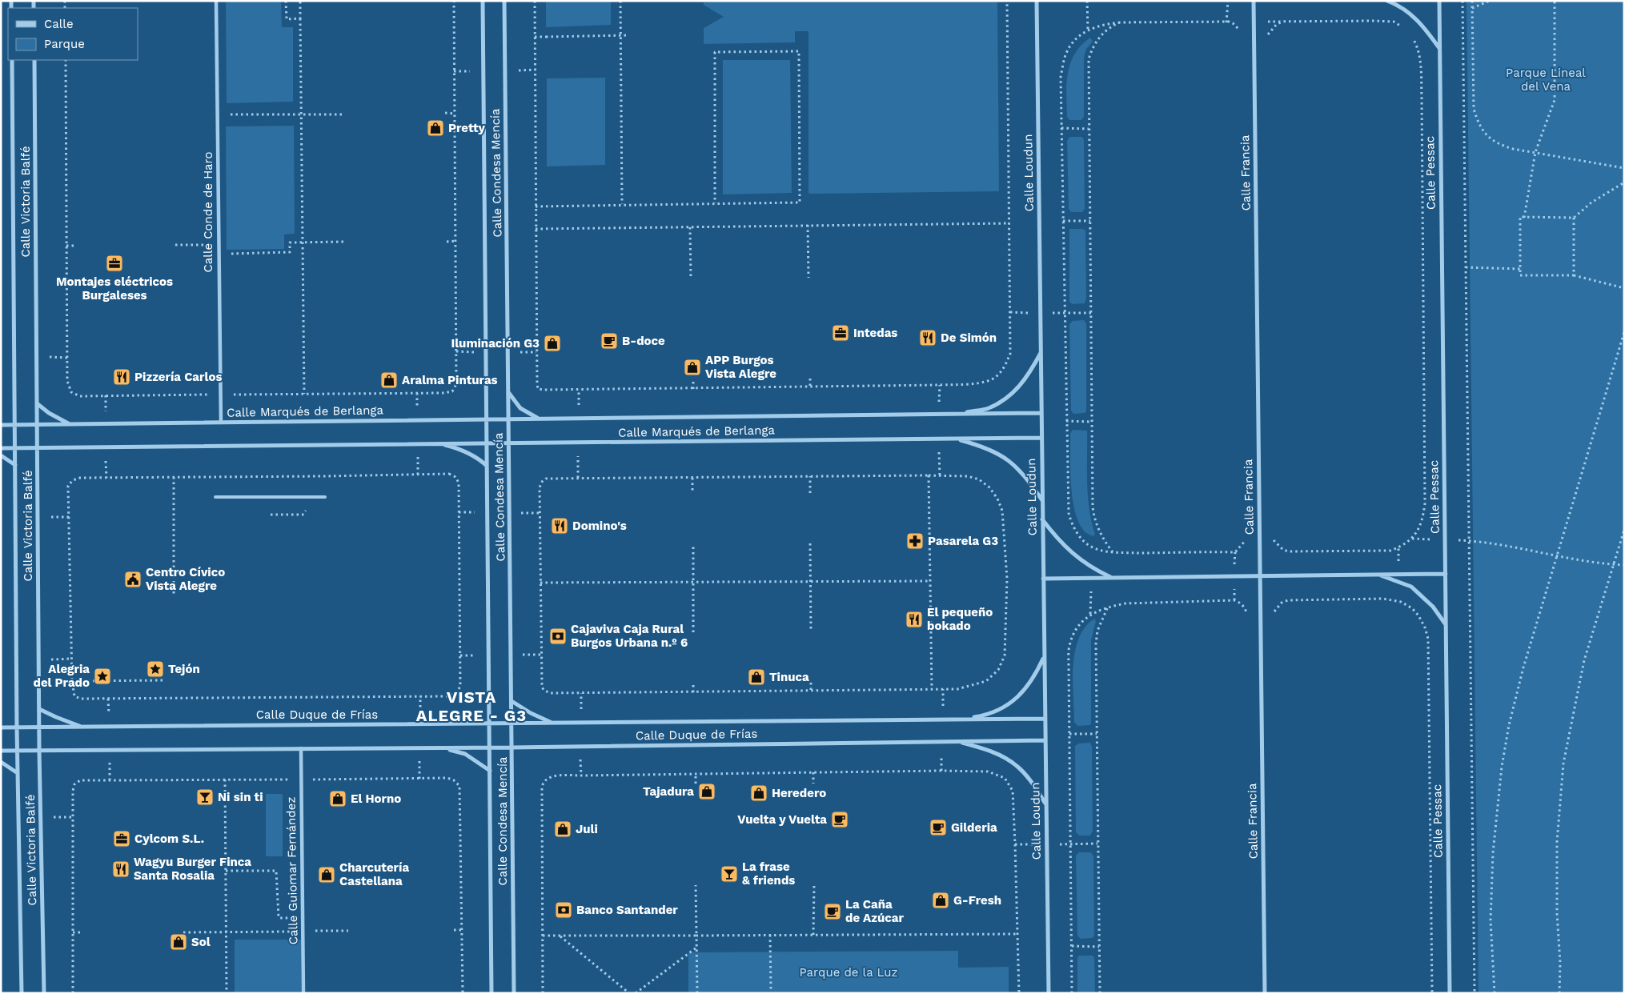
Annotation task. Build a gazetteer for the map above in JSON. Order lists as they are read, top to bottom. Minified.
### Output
{"streets":{"street":["Calle Condesa Mencía","Calle Loudun","Calle Francia","Calle Pessac","Calle Victoria Balfé","Calle Conde de Haro","Calle Marqués de Berlanga","Calle Duque de Frías","Calle Guiomar Fernández"]},"crossings":[["Calle Condesa Mencía","Calle Marqués de Berlanga"],["Calle Condesa Mencía","Calle Duque de Frías"],["Calle Loudun","Calle Marqués de Berlanga"],["Calle Loudun","Calle Duque de Frías"],["Calle Victoria Balfé","Calle Marqués de Berlanga"],["Calle Victoria Balfé","Calle Duque de Frías"],["Calle Conde de Haro","Calle Marqués de Berlanga"],["Calle Duque de Frías","Calle Guiomar Fernández"]],"districts":["VISTA ALEGRE - G3"],"parks":["Parque Lineal del Vena","Parque de la Luz"],"places":{"shop":["Pretty","Iluminación G3","APP Burgos Vista Alegre","Aralma Pinturas","Tinuca","Tajadura","Heredero","El Horno","Juli","Charcutería Castellana","G-Fresh","Sol"],"office":["Montajes eléctricos Burgaleses","Intedas","Cylcom S.L."],"restaurant":["De Simón","Pizzería Carlos","Domino's","El pequeño bokado","Wagyu Burger Finca Santa Rosalia"],"cafe":["B-doce","Vuelta y Vuelta","Gilderia","La Caña de Azúcar"],"pharmacy":["Pasarela G3"],"public building":["Centro Cívico Vista Alegre"],"bank":["Cajaviva Caja Rural Burgos Urbana n.º 6","Banco Santander"],"place":["Tejón","Alegria del Prado"],"bar":["Ni sin ti","La frase & friends"]},"legend":["Calle","Parque"]}
